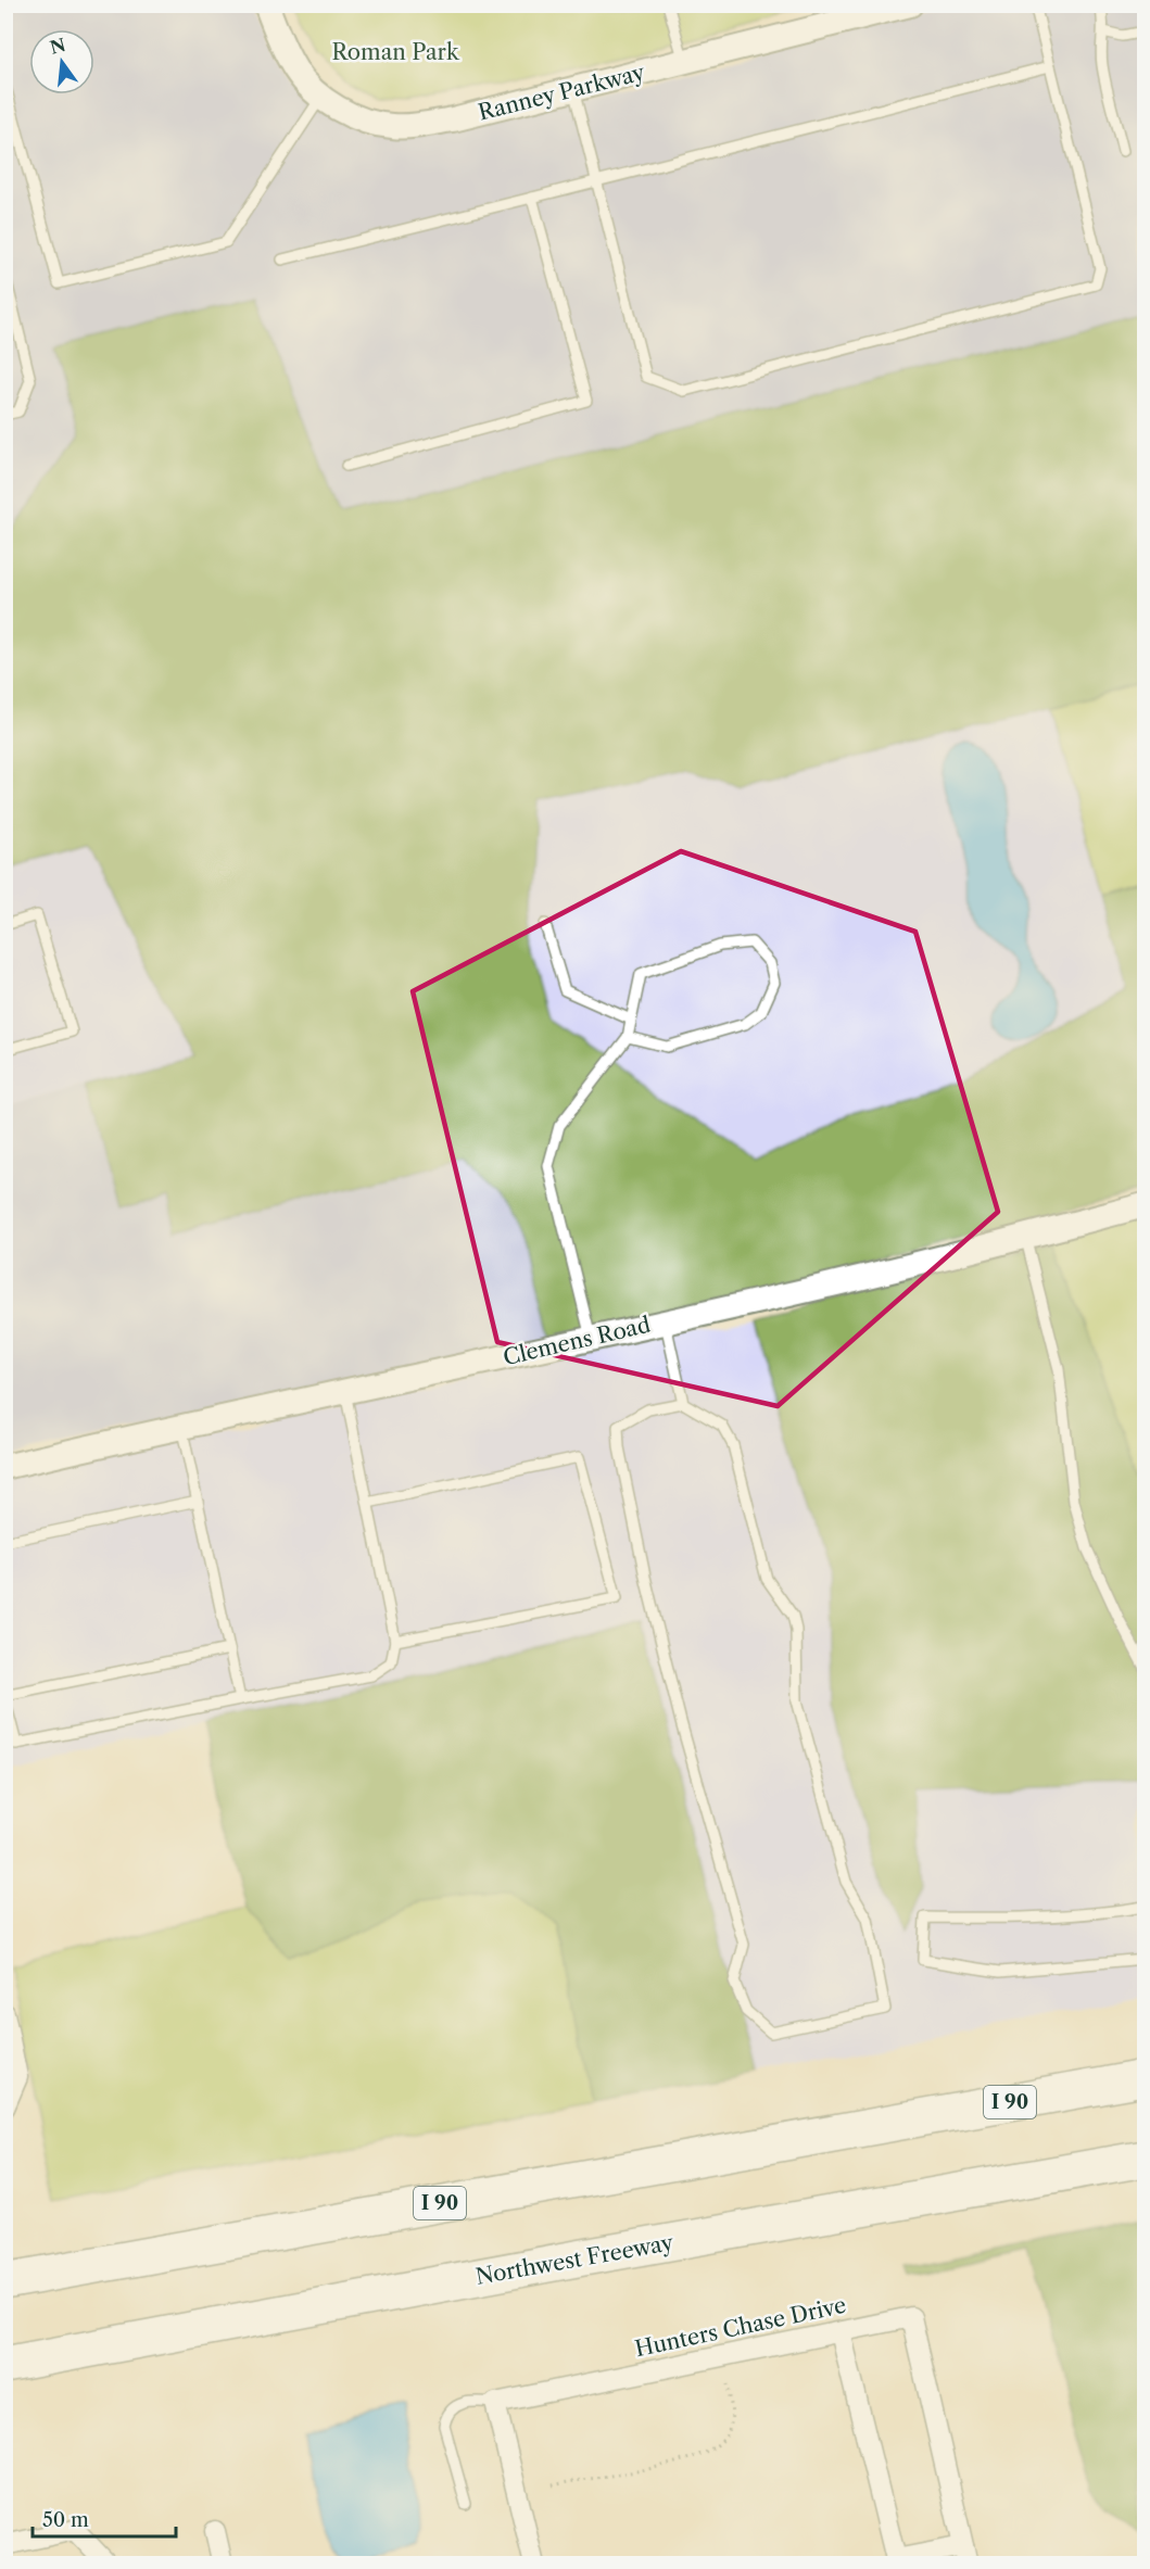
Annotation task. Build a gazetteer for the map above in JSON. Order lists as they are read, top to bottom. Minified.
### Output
{"streets":{"highway":["I 90","Northwest Freeway"],"street":["Ranney Parkway","Clemens Road","Hunters Chase Drive"]},"parks":["Roman Park"],"scale_bar":"50 m","north":"top"}
